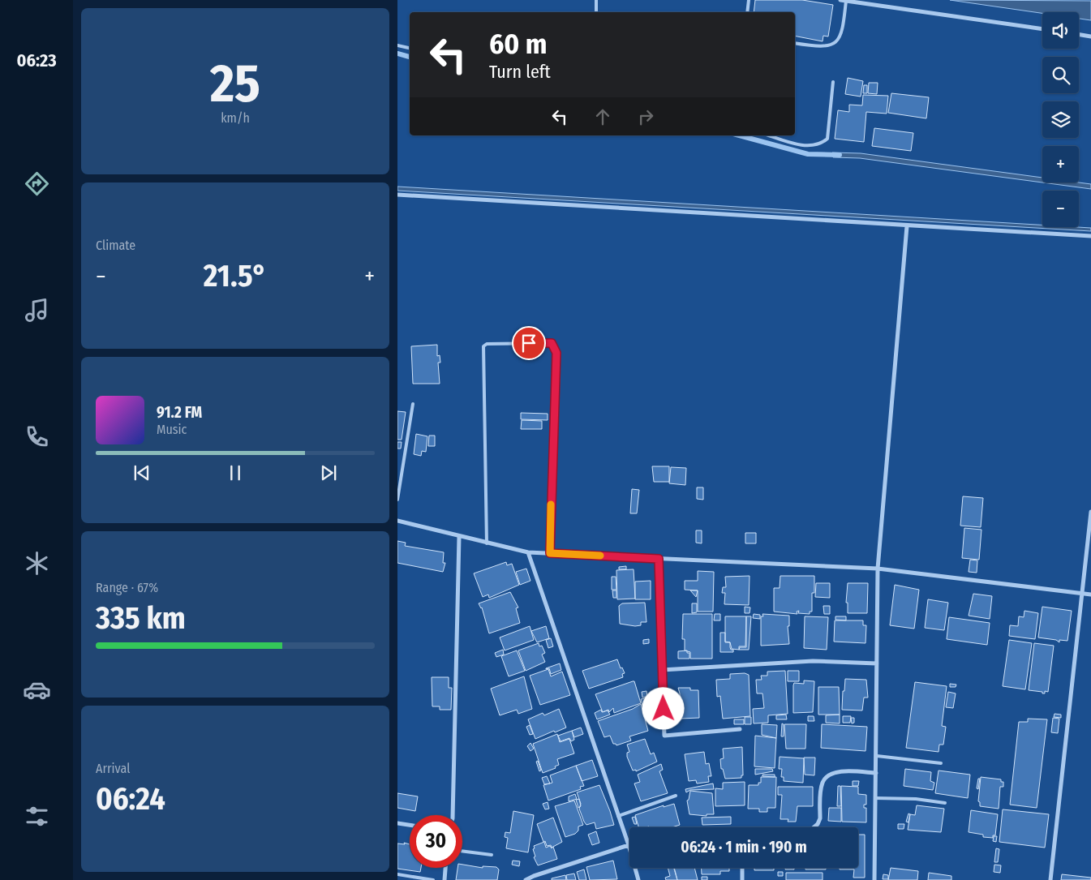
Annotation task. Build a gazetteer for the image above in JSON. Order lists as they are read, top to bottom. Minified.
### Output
{"page":{"tabs":"06:23","tile":[["25","km/h"],"Climate",["Range · 67%","335 km"],["Arrival","06:24"]],"map_buttons":["+","−"],"turn":["60 m","Turn left"],"heat":["−","21.5°","+"],"song":["91.2 FM","Music"],"limit":"30","trip":"06:24 · 1 min · 190 m"}}
